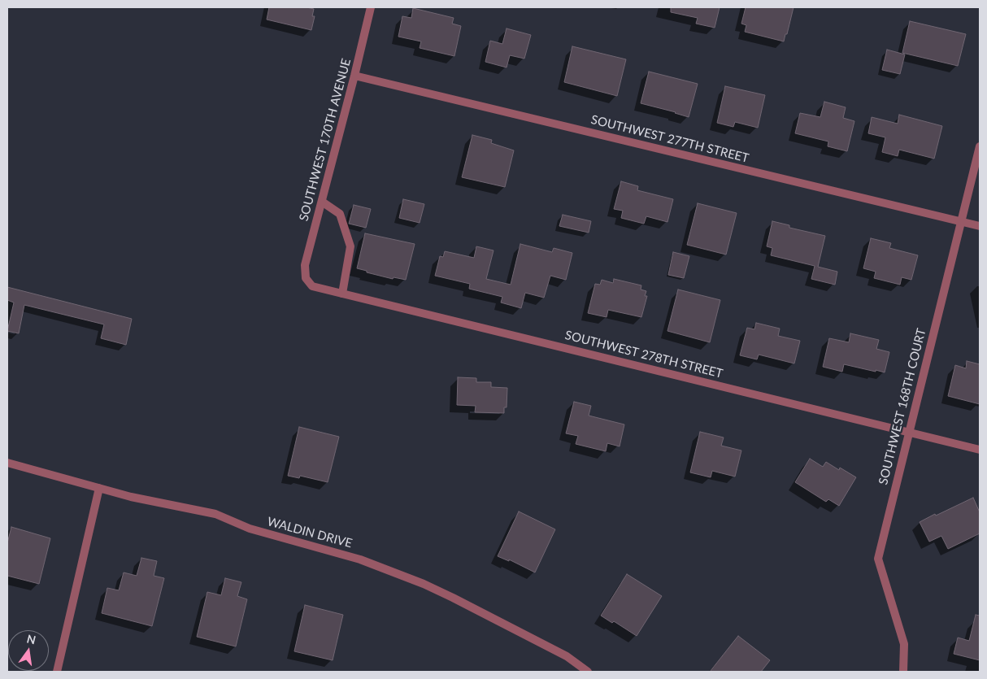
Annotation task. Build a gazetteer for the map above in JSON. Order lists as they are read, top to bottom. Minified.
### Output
{"streets":{"street":["SOUTHWEST 277TH STREET","SOUTHWEST 170TH AVENUE","SOUTHWEST 278TH STREET","SOUTHWEST 168TH COURT","WALDIN DRIVE"]},"crossings":[["SOUTHWEST 277TH STREET","SOUTHWEST 170TH AVENUE"],["SOUTHWEST 277TH STREET","SOUTHWEST 168TH COURT"],["SOUTHWEST 170TH AVENUE","SOUTHWEST 278TH STREET"],["SOUTHWEST 278TH STREET","SOUTHWEST 168TH COURT"]],"north":"top"}
